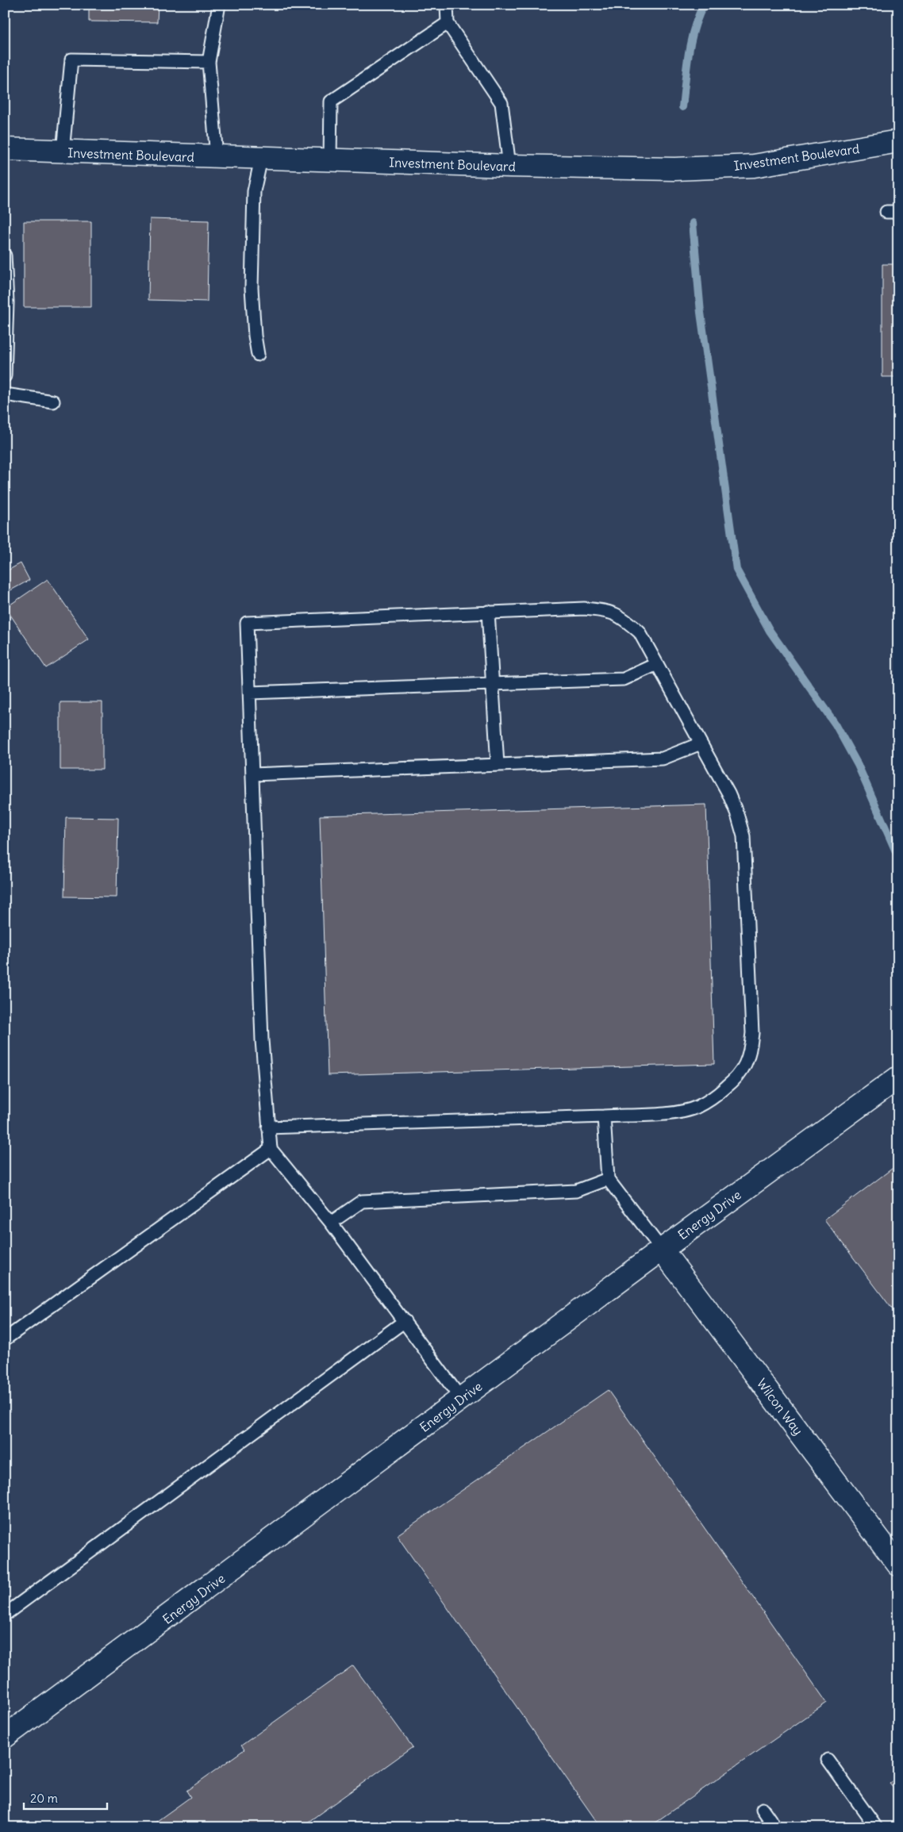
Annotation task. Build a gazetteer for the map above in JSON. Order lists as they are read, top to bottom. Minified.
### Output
{"streets":{"street":["Investment Boulevard","Energy Drive","Wilcon Way"]},"crossings":[["Energy Drive","Wilcon Way"]],"scale_bar":"20 m"}
